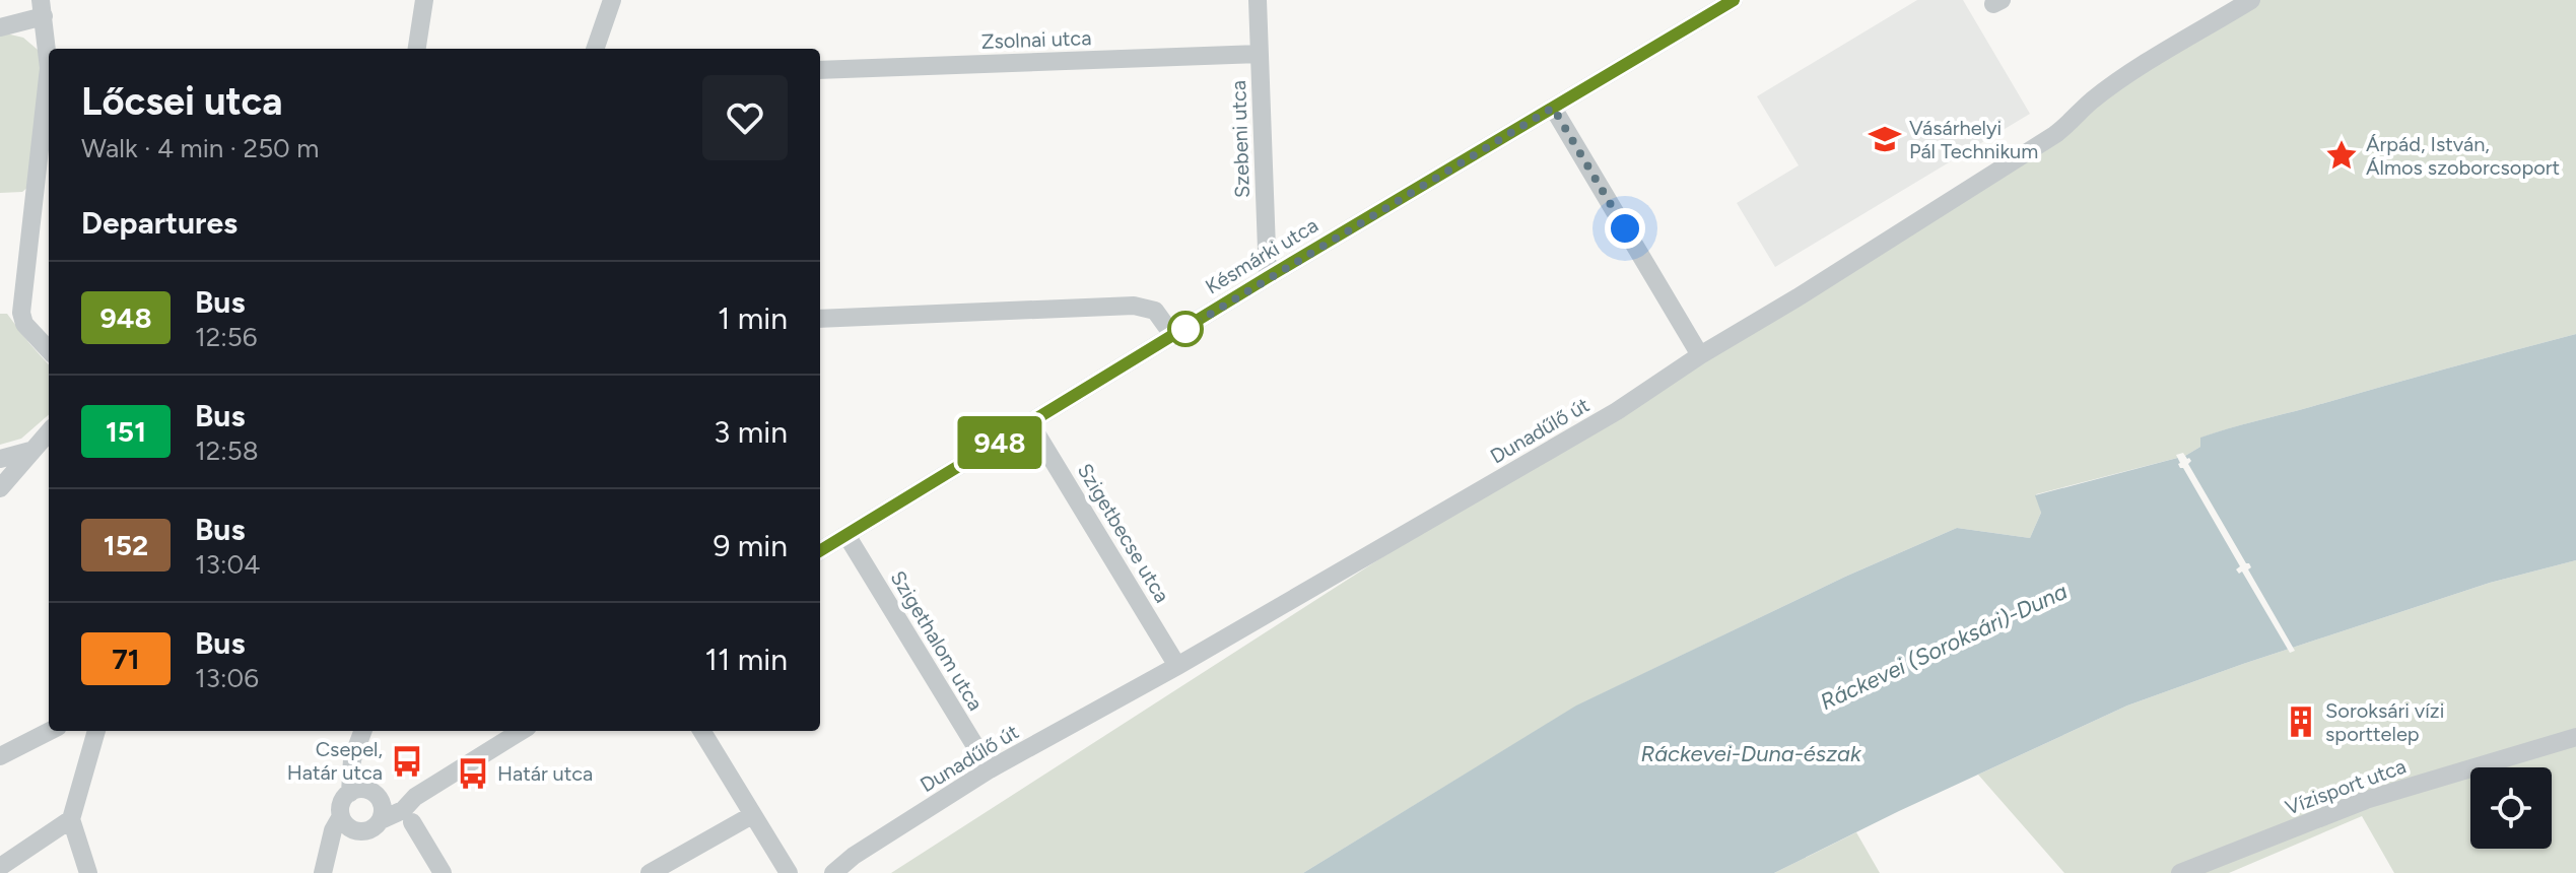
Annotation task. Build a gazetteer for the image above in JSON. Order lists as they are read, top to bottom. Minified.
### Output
{"streets":{"street":["Zsolnai utca","Szebeni utca","Késmárki utca","Dunadűlő út","Szigetbecse utca","Szigethalom utca","Vízisport utca"]},"crossings":[["Zsolnai utca","Szebeni utca"],["Szebeni utca","Késmárki utca"],["Késmárki utca","Szigetbecse utca"],["Késmárki utca","Szigethalom utca"],["Dunadűlő út","Szigetbecse utca"],["Dunadűlő út","Szigethalom utca"]],"water":["Ráckevei (Soroksári)-Duna","Ráckevei-Duna-észak"],"places":{"school or university":["Vásárhelyi Pál Technikum"],"place":["Árpád, István, Álmos szoborcsoport"],"building":["Soroksári vízi sporttelep"],"bus stop":["Csepel, Határ utca","Határ utca"]},"lines":["bus line 948"],"page":{"on_map":"948","heading":[["Lőcsei utca","Walk · 4 min · 250 m"],"Departures"],"list":[{"mark":"948","name":"Bus","note":"12:56","value":"1 min"},{"mark":"151","name":"Bus","note":"12:58","value":"3 min"},{"mark":"152","name":"Bus","note":"13:04","value":"9 min"},{"mark":"71","name":"Bus","note":"13:06","value":"11 min"}]}}
